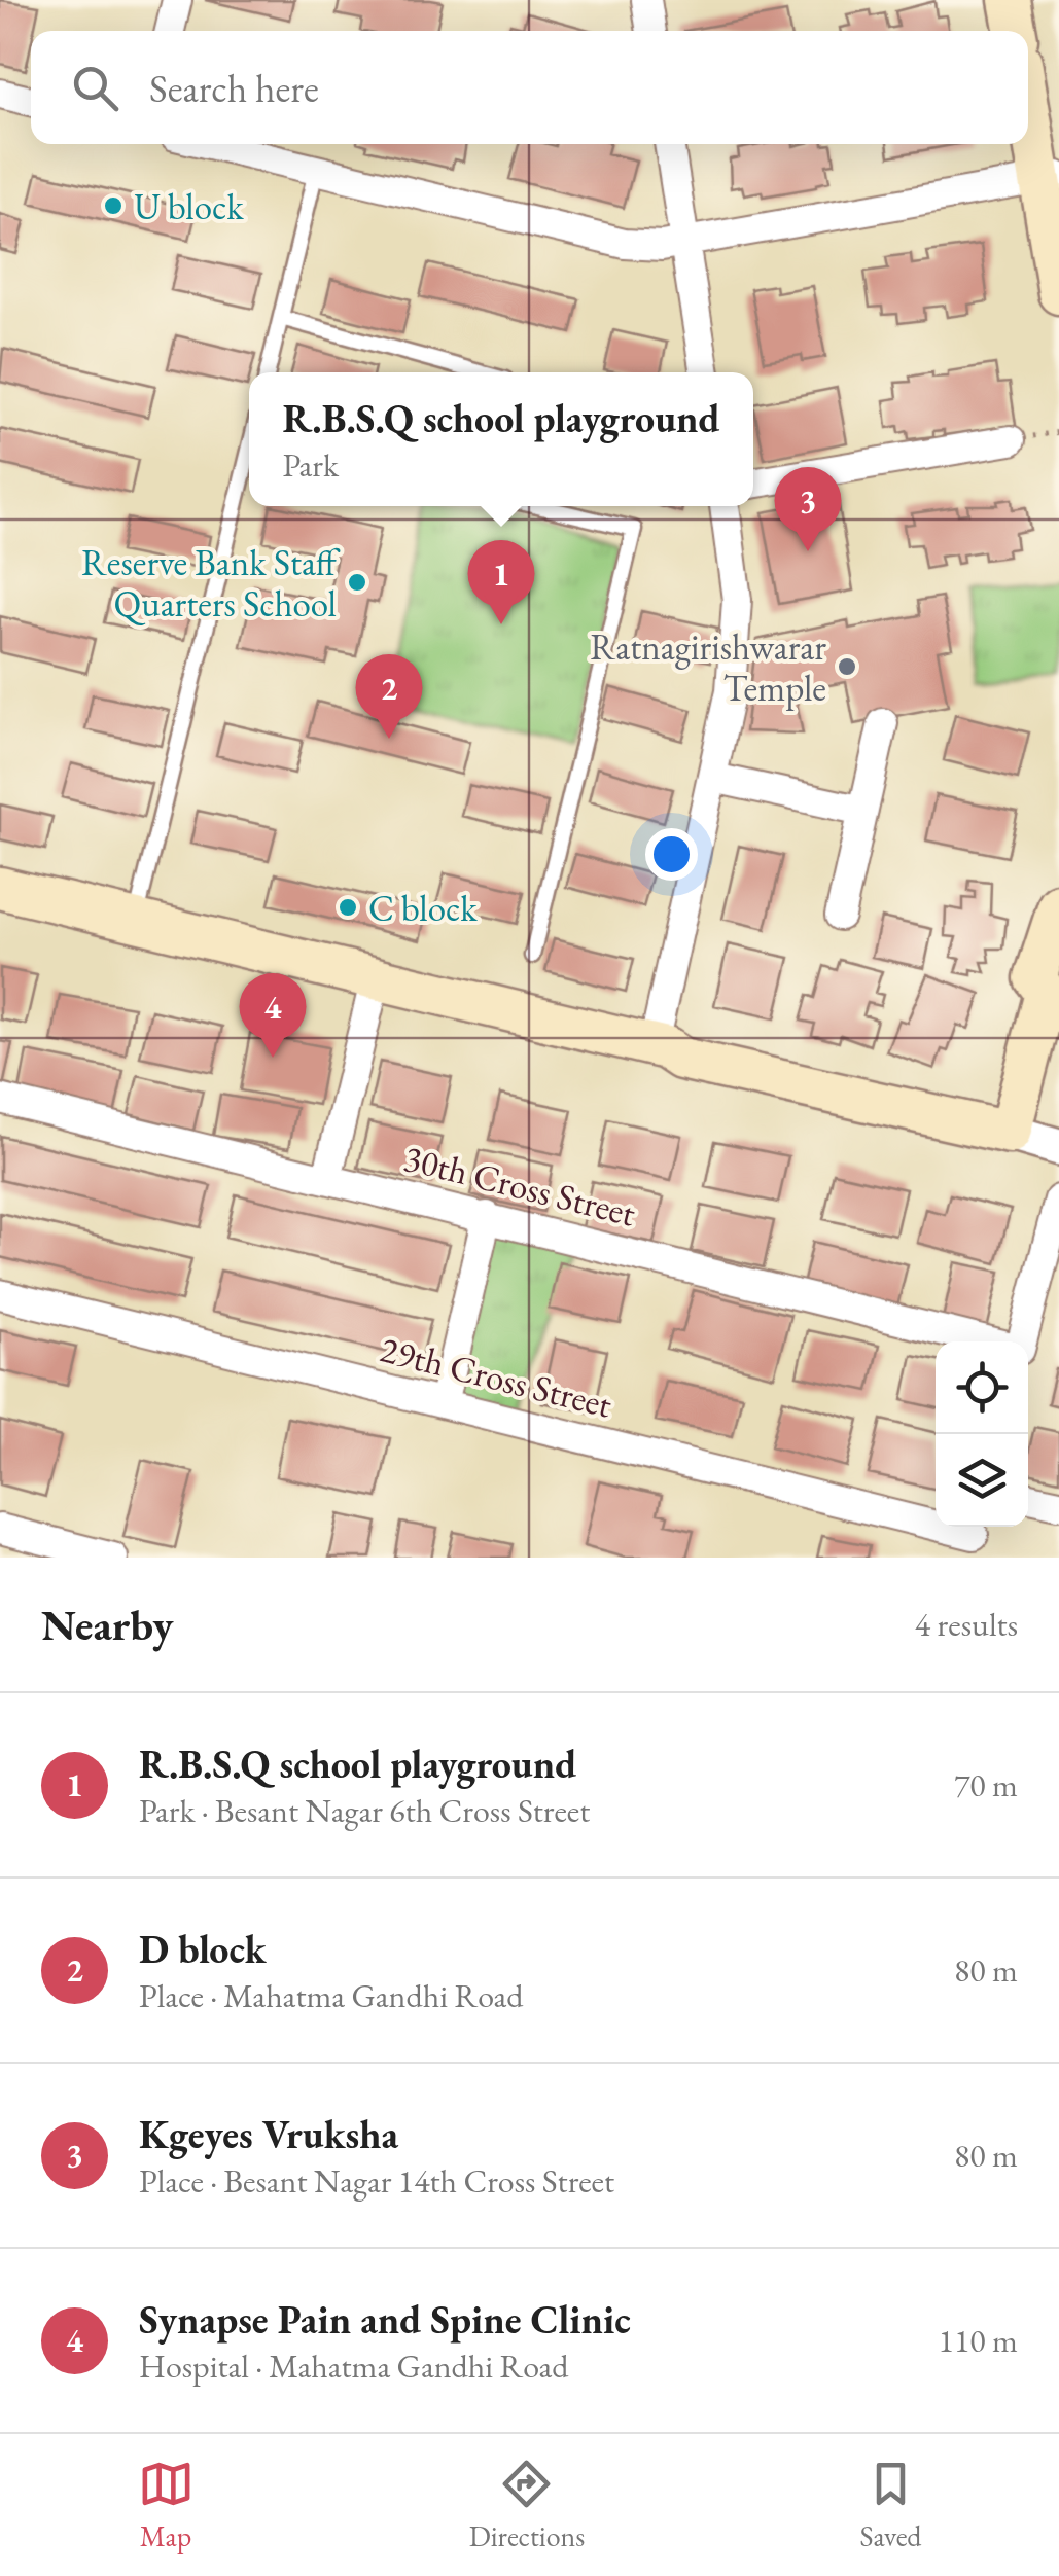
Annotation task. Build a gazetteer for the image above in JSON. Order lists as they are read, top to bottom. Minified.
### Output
{"streets":{"street":["30th Cross Street","29th Cross Street"]},"places":["U block","Reserve Bank Staff Quarters School","Ratnagirishwarar Temple","C block"],"page":{"search":"Search here","popup":["R.B.S.Q school playground","Park"],"pins":["3","1","2","4"],"heading":["Nearby","4 results"],"list":[{"mark":"1","name":"R.B.S.Q school playground","note":"Park · Besant Nagar 6th Cross Street","value":"70 m"},{"mark":"2","name":"D block","note":"Place · Mahatma Gandhi Road","value":"80 m"},{"mark":"3","name":"Kgeyes Vruksha","note":"Place · Besant Nagar 14th Cross Street","value":"80 m"},{"mark":"4","name":"Synapse Pain and Spine Clinic","note":"Hospital · Mahatma Gandhi Road","value":"110 m"}],"nav":["Map","Directions","Saved"]}}
